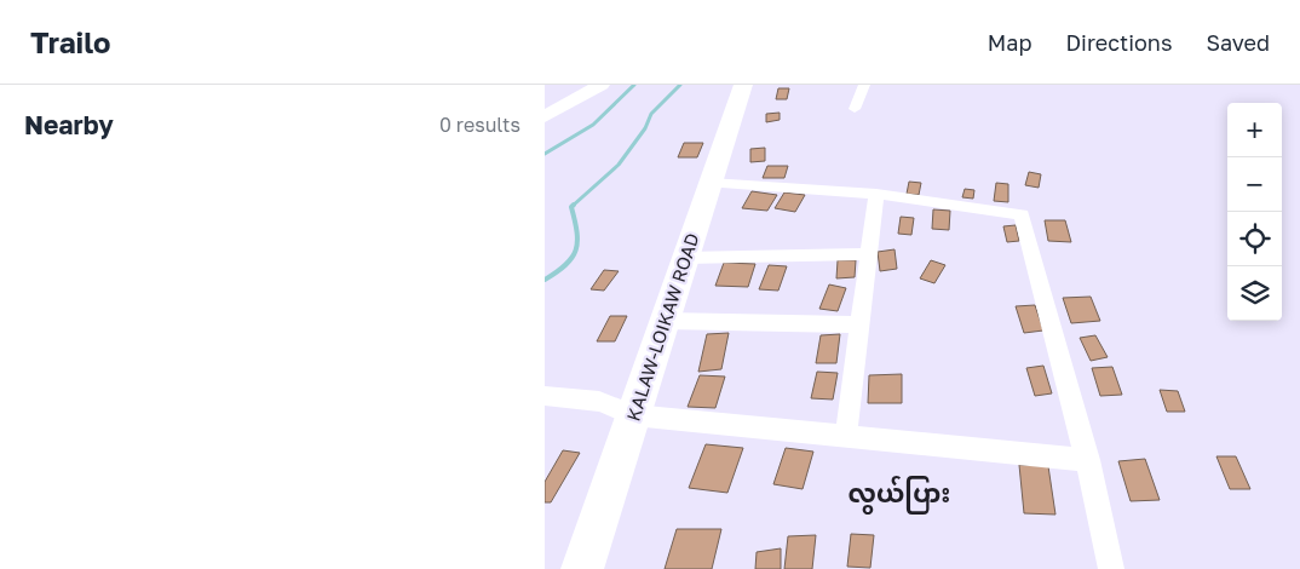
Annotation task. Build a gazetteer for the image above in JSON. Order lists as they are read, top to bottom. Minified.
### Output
{"streets":{"main road":["KALAW-LOIKAW ROAD"]},"districts":["လွယ်ပြား"],"page":{"header":"Trailo","nav":["Map","Directions","Saved"],"heading":["Nearby","0 results"],"map_buttons":["+","−"]}}
